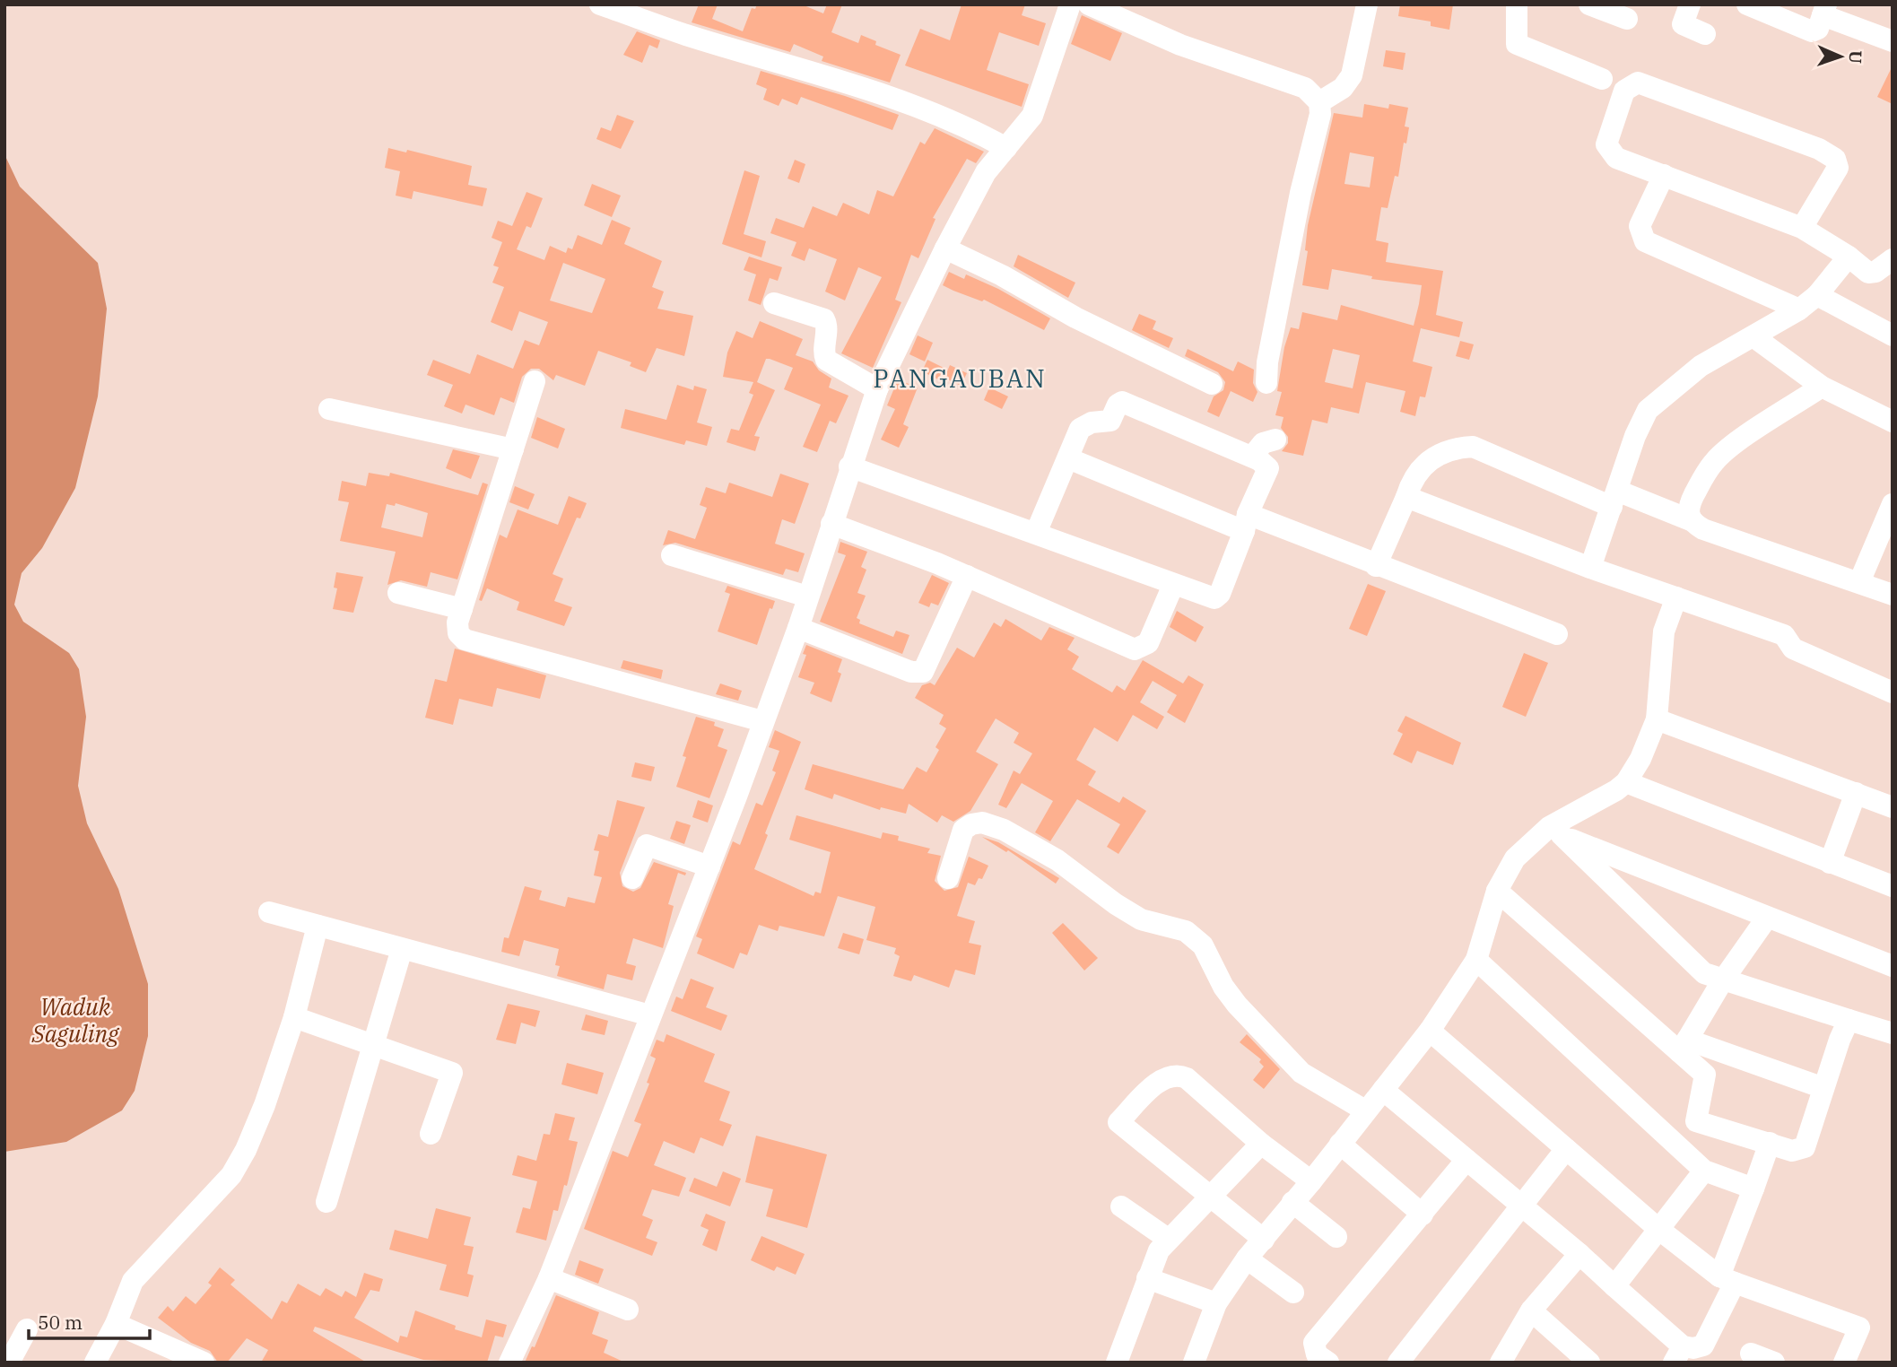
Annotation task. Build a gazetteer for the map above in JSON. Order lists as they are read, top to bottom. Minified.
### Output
{"districts":["PANGAUBAN"],"water":["Waduk Saguling"],"scale_bar":"50 m","north":"right"}
